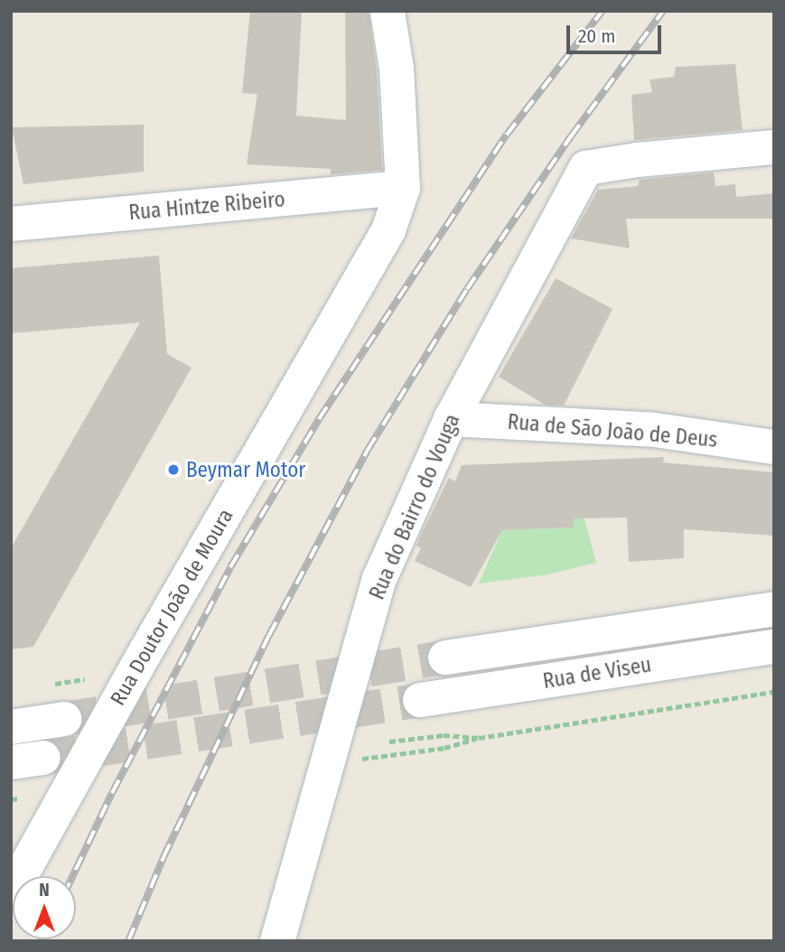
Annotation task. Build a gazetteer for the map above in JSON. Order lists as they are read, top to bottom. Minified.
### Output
{"streets":{"street":["Rua Hintze Ribeiro","Rua de São João de Deus","Rua do Bairro do Vouga","Rua Doutor João de Moura","Rua de Viseu"]},"crossings":[["Rua Hintze Ribeiro","Rua Doutor João de Moura"],["Rua de São João de Deus","Rua do Bairro do Vouga"]],"places":["Beymar Motor"],"scale_bar":"20 m","north":"top"}
